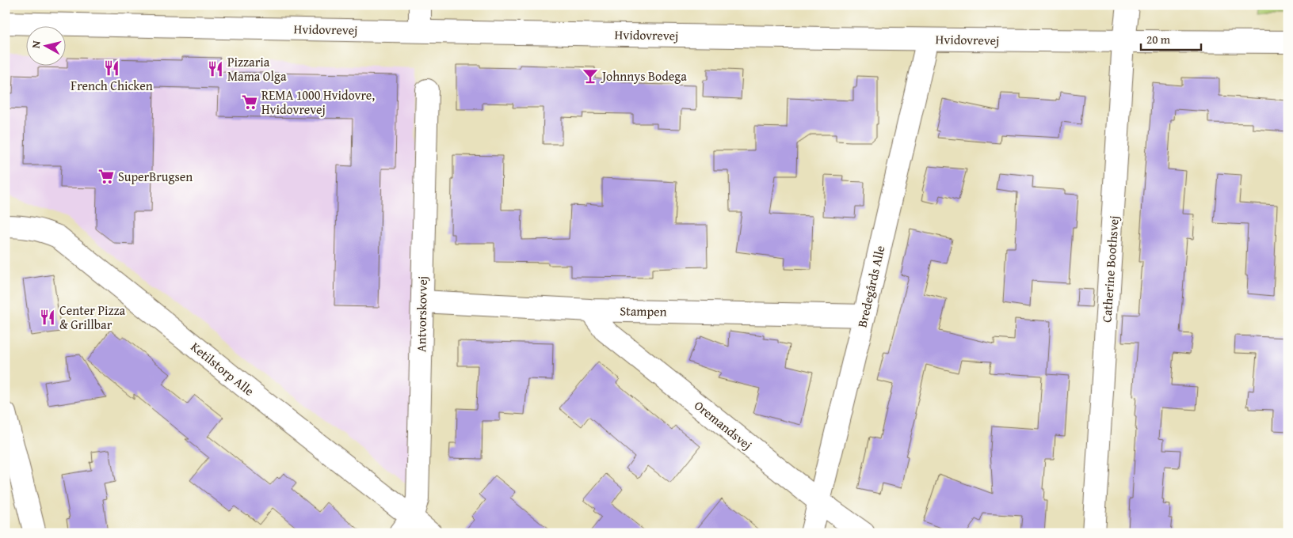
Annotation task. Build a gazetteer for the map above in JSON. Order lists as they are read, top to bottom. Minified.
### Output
{"streets":{"street":["Hvidovrevej","Catherine Boothsvej","Bredegårds Alle","Stampen","Antvorskovvej","Ketilstorp Alle","Oremandsvej"]},"crossings":[["Hvidovrevej","Catherine Boothsvej"],["Hvidovrevej","Bredegårds Alle"],["Bredegårds Alle","Stampen"],["Bredegårds Alle","Oremandsvej"],["Stampen","Antvorskovvej"],["Stampen","Oremandsvej"],["Antvorskovvej","Ketilstorp Alle"]],"places":{"restaurant":["French Chicken","Pizzaria Mama Olga","Center Pizza & Grillbar"],"bar":["Johnnys Bodega"],"supermarket":["REMA 1000 Hvidovre, Hvidovrevej","SuperBrugsen"]},"scale_bar":"20 m","north":"left"}
